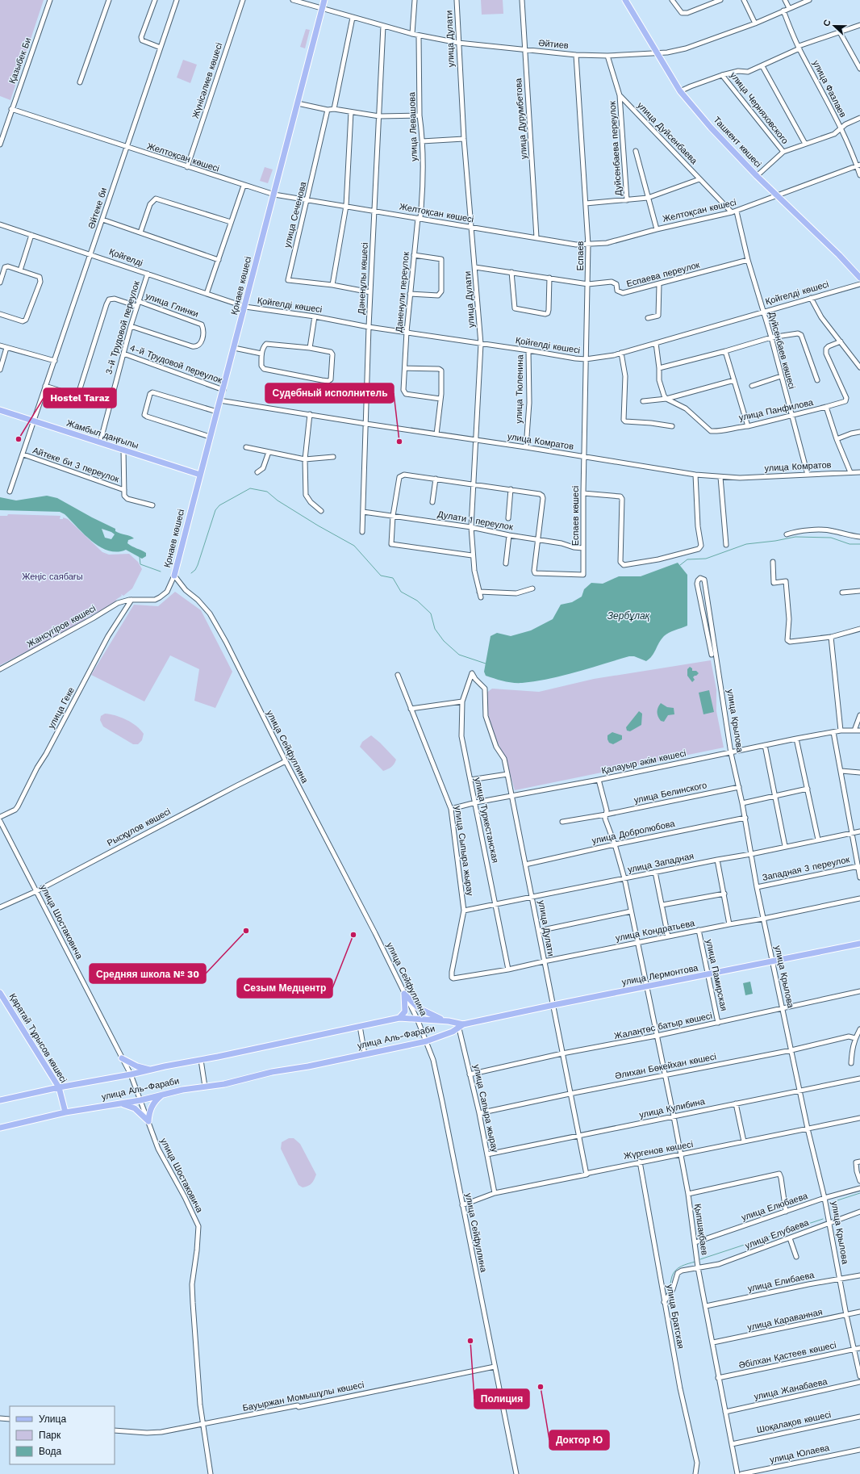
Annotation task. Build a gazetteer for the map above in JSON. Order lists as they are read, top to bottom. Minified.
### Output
{"streets":{"main road":["Ташкент көшесі","Қонаев көшесі","Жамбыл даңғылы","улица Лермонтова","улица Аль-Фараби","Қаратай Тұрысов көшесі"],"street":["улица Дулати","Әйтиев","Қазыбек Би","Жүнісәлиев көшесі","улица Фазлаев","улица Черняховского","улица Дурумбетова","улица Левашова","улица Дуйсенбаева","Дуйсенбаева переулок","Желтоқсан көшесі","Әйтеке би","улица Сеченова","Еспаев","Қойгелді","Еспаева переулок","Дәненұлы көшесі","Даненули переулок","Қойгелді көшесі","улица Глинки","3-й Трудовой переулок","Дүйсенбаев көшесі","4-й Трудовой переулок","улица Тюленина","улица Панфилова","улица Комратов","Айтеке би 3 переулок","Еспаев көшесі","Дулати 1 переулок","Жансүгіров көшесі","улица Геке","улица Крылова","улица Сейфуллина","Қалауыр әкім көшесі","улица Белинского","улица Туркестанская","Рысқұлов көшесі","улица Добролюбова","улица Сыпыра жырау","улица Западная","Западная 3 переулок","улица Шостаковича","улица Кондратьева","улица Памирская","Жалаңтөс батыр көшесі","Әлихан Бөкейхан көшесі","улица Сапыра жырау","улица Кулибина","Жүргенов көшесі","улица Елюбаева","Қыпшақбаев","улица Елубаева","улица Елибаева","улица Братская","улица Караванная","Әбілхан Қастеев көшесі","улица Жанабаева","Бауыржан Момышұлы көшесі","Шоқалақов көшесі","улица Юлаева"]},"crossings":[["улица Дулати","Әйтиев"],["улица Дулати","Желтоқсан көшесі"],["улица Дулати","Еспаева переулок"],["улица Дулати","Қойгелді көшесі"],["улица Дулати","улица Комратов"],["улица Дулати","Дулати 1 переулок"],["улица Дулати","Қалауыр әкім көшесі"],["улица Дулати","улица Туркестанская"],["улица Дулати","улица Добролюбова"],["улица Дулати","улица Западная"],["улица Дулати","улица Кондратьева"],["улица Дулати","улица Лермонтова"],["улица Дулати","Жалаңтөс батыр көшесі"],["улица Дулати","Әлихан Бөкейхан көшесі"],["улица Дулати","улица Кулибина"],["улица Дулати","Жүргенов көшесі"],["Әйтиев","улица Фазлаев"],["Әйтиев","улица Дурумбетова"],["Әйтиев","улица Левашова"],["Әйтиев","улица Дуйсенбаева"],["Әйтиев","Ташкент көшесі"],["Әйтиев","Еспаев"],["Әйтиев","Дәненұлы көшесі"],["Әйтиев","Қонаев көшесі"],["Қазыбек Би","Желтоқсан көшесі"],["Жүнісәлиев көшесі","Желтоқсан көшесі"],["улица Фазлаев","улица Черняховского"],["улица Фазлаев","Желтоқсан көшесі"],["улица Черняховского","Ташкент көшесі"],["улица Дурумбетова","Желтоқсан көшесі"],["улица Левашова","Желтоқсан көшесі"],["улица Левашова","Даненули переулок"],["улица Дуйсенбаева","Дуйсенбаева переулок"],["улица Дуйсенбаева","Желтоқсан көшесі"],["Ташкент көшесі","Желтоқсан көшесі"],["Дуйсенбаева переулок","Еспаев"],["Желтоқсан көшесі","Әйтеке би"],["Желтоқсан көшесі","улица Сеченова"],["Желтоқсан көшесі","Еспаев"],["Желтоқсан көшесі","Дәненұлы көшесі"],["Желтоқсан көшесі","Қонаев көшесі"],["Желтоқсан көшесі","Даненули переулок"],["Желтоқсан көшесі","Дүйсенбаев көшесі"],["Әйтеке би","Қойгелді"],["Әйтеке би","Жамбыл даңғылы"],["Әйтеке би","Айтеке би 3 переулок"],["улица Сеченова","Дәненұлы көшесі"],["Еспаев","Еспаева переулок"],["Еспаев","Қойгелді көшесі"],["Еспаев","улица Комратов"],["Еспаев","Еспаев көшесі"],["Қойгелді","Қонаев көшесі"],["Қойгелді","Қойгелді көшесі"],["Қойгелді","3-й Трудовой переулок"],["Еспаева переулок","Дүйсенбаев көшесі"],["Дәненұлы көшесі","Қойгелді көшесі"],["Дәненұлы көшесі","улица Комратов"],["Дәненұлы көшесі","Дулати 1 переулок"],["Қонаев көшесі","Қойгелді көшесі"],["Қонаев көшесі","4-й Трудовой переулок"],["Қонаев көшесі","Жамбыл даңғылы"],["Қонаев көшесі","улица Комратов"],["Қонаев көшесі","Жансүгіров көшесі"],["Қонаев көшесі","улица Сейфуллина"],["Даненули переулок","Қойгелді көшесі"],["Қойгелді көшесі","Дүйсенбаев көшесі"],["Қойгелді көшесі","улица Тюленина"],["улица Глинки","3-й Трудовой переулок"],["3-й Трудовой переулок","4-й Трудовой переулок"],["3-й Трудовой переулок","Жамбыл даңғылы"],["Дүйсенбаев көшесі","улица Панфилова"],["Дүйсенбаев көшесі","улица Комратов"],["улица Тюленина","улица Комратов"],["улица Комратов","Еспаев көшесі"],["Еспаев көшесі","Дулати 1 переулок"],["Жансүгіров көшесі","улица Геке"],["Жансүгіров көшесі","улица Сейфуллина"],["улица Крылова","Қалауыр әкім көшесі"],["улица Крылова","улица Белинского"],["улица Крылова","улица Добролюбова"],["улица Крылова","улица Западная"],["улица Крылова","Западная 3 переулок"],["улица Крылова","улица Кондратьева"],["улица Крылова","улица Лермонтова"],["улица Крылова","Жалаңтөс батыр көшесі"],["улица Крылова","Әлихан Бөкейхан көшесі"],["улица Крылова","улица Кулибина"],["улица Крылова","Жүргенов көшесі"],["улица Крылова","улица Елюбаева"],["улица Крылова","улица Елубаева"],["улица Крылова","улица Елибаева"],["улица Крылова","улица Караванная"],["улица Крылова","Әбілхан Қастеев көшесі"],["улица Сейфуллина","Рысқұлов көшесі"],["улица Сейфуллина","улица Аль-Фараби"],["улица Сейфуллина","Жүргенов көшесі"],["улица Сейфуллина","Бауыржан Момышұлы көшесі"],["Қалауыр әкім көшесі","улица Туркестанская"],["Қалауыр әкім көшесі","улица Сыпыра жырау"],["Қалауыр әкім көшесі","Қыпшақбаев"],["улица Белинского","Қыпшақбаев"],["улица Туркестанская","улица Западная"],["улица Туркестанская","улица Кондратьева"],["Рысқұлов көшесі","улица Шостаковича"],["улица Добролюбова","Қыпшақбаев"],["улица Сыпыра жырау","улица Западная"],["улица Сыпыра жырау","улица Кондратьева"],["улица Западная","Қыпшақбаев"],["улица Шостаковича","улица Аль-Фараби"],["улица Шостаковича","Бауыржан Момышұлы көшесі"],["улица Кондратьева","улица Памирская"],["улица Кондратьева","Қыпшақбаев"],["улица Лермонтова","улица Памирская"],["улица Лермонтова","улица Аль-Фараби"],["улица Лермонтова","улица Сапыра жырау"],["улица Лермонтова","Қыпшақбаев"],["улица Памирская","Жалаңтөс батыр көшесі"],["Жалаңтөс батыр көшесі","улица Сапыра жырау"],["Жалаңтөс батыр көшесі","Қыпшақбаев"],["улица Аль-Фараби","Қаратай Тұрысов көшесі"],["улица Аль-Фараби","улица Сапыра жырау"],["Әлихан Бөкейхан көшесі","улица Сапыра жырау"],["Әлихан Бөкейхан көшесі","Қыпшақбаев"],["улица Сапыра жырау","улица Кулибина"],["улица Сапыра жырау","Жүргенов көшесі"],["улица Кулибина","Қыпшақбаев"],["Жүргенов көшесі","Қыпшақбаев"],["Жүргенов көшесі","улица Братская"],["улица Елюбаева","Қыпшақбаев"],["Қыпшақбаев","улица Елубаева"],["Қыпшақбаев","улица Елибаева"],["Қыпшақбаев","улица Караванная"],["Қыпшақбаев","Әбілхан Қастеев көшесі"],["Қыпшақбаев","улица Жанабаева"],["Қыпшақбаев","Шоқалақов көшесі"],["улица Елубаева","улица Братская"]],"water":["Зербұлақ"],"parks":["Жеңіс саябағы"],"places":["Hostel Taraz","Судебный исполнитель","Средняя школа № 30","Сезым Медцентр","Полиция","Доктор Ю"],"legend":["Улица","Парк","Вода"],"north":"left"}
